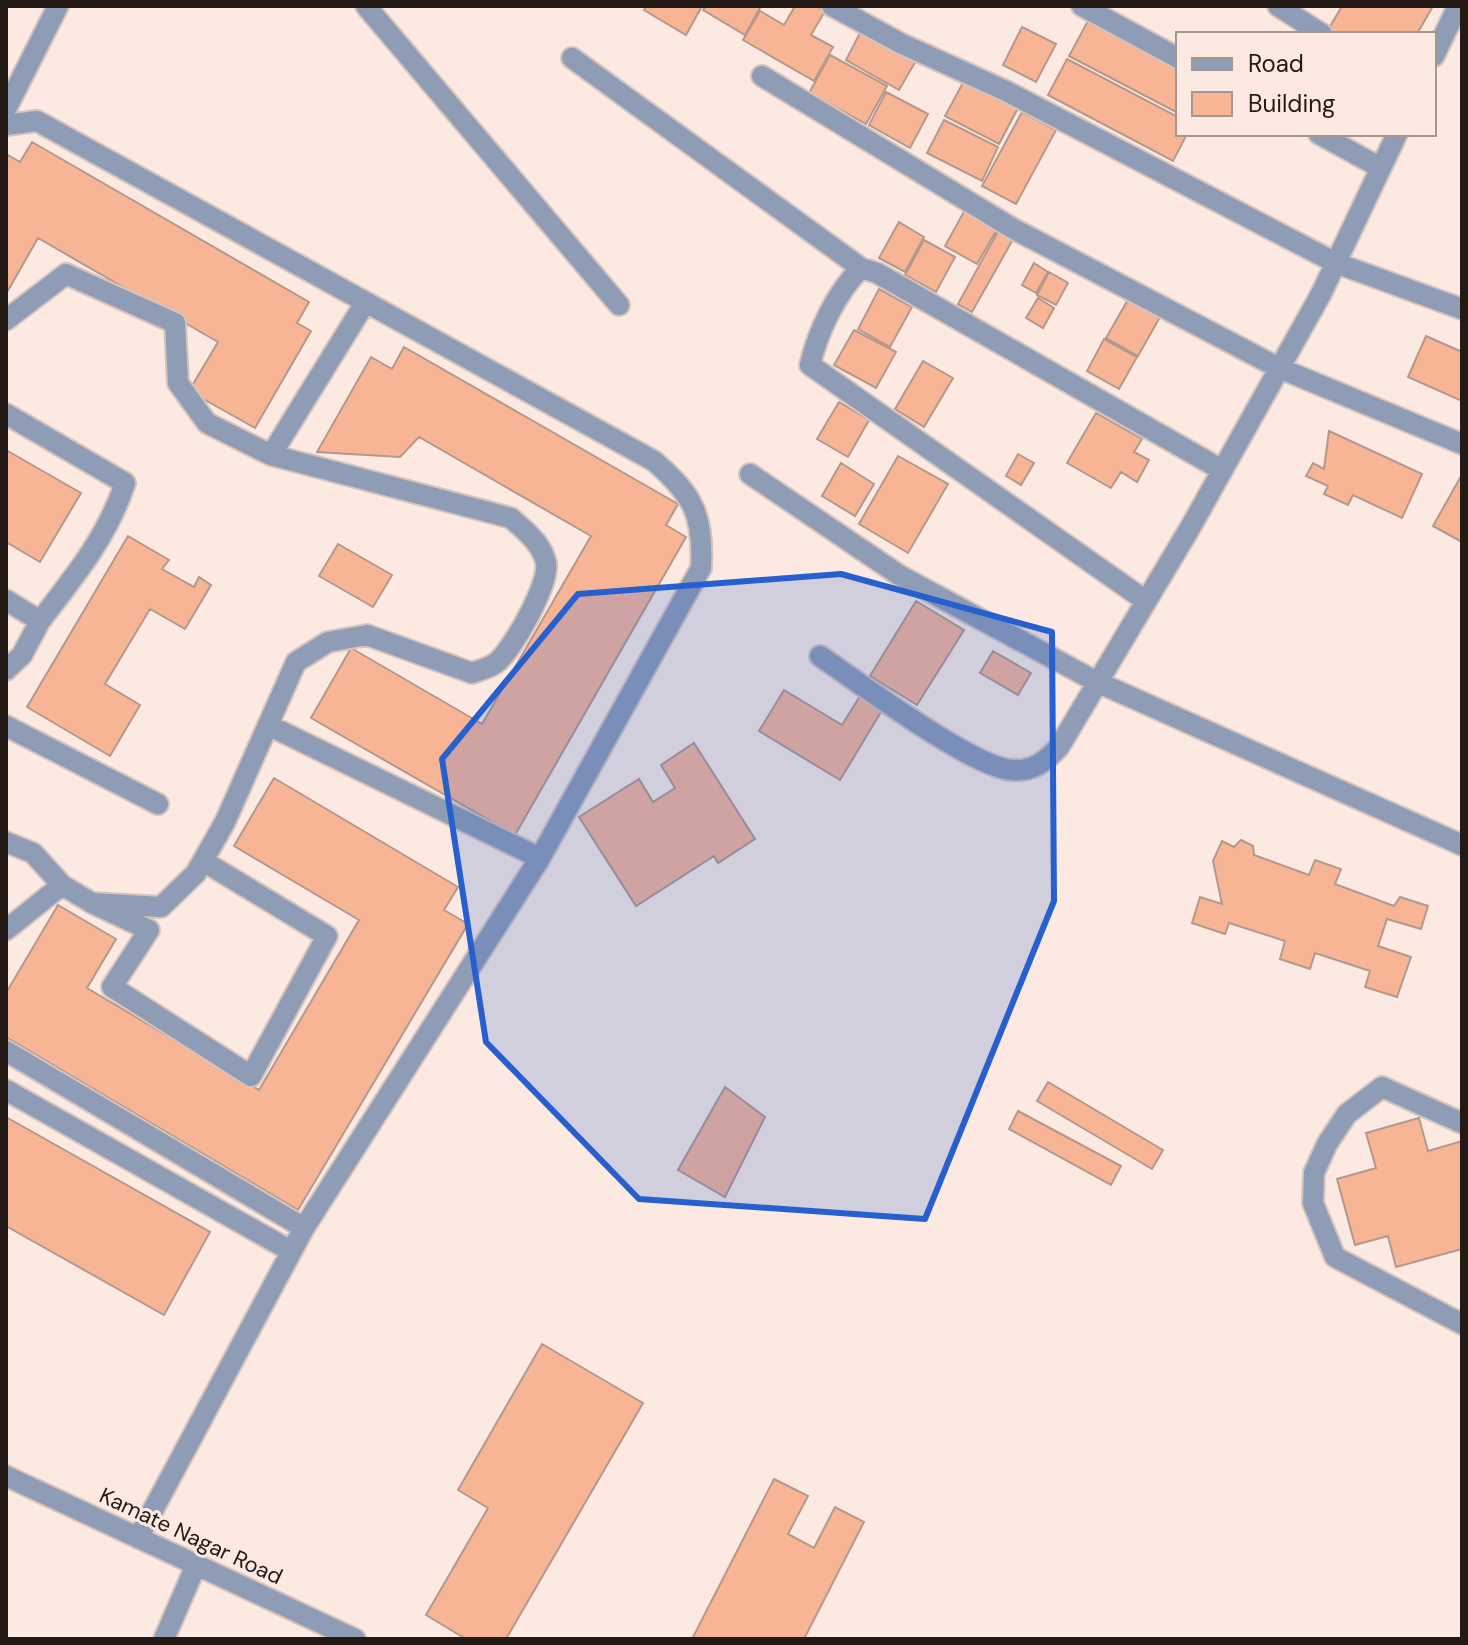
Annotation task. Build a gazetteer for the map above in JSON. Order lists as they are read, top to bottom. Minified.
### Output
{"streets":{"street":["Kamate Nagar Road"]},"legend":["Road","Building"]}
